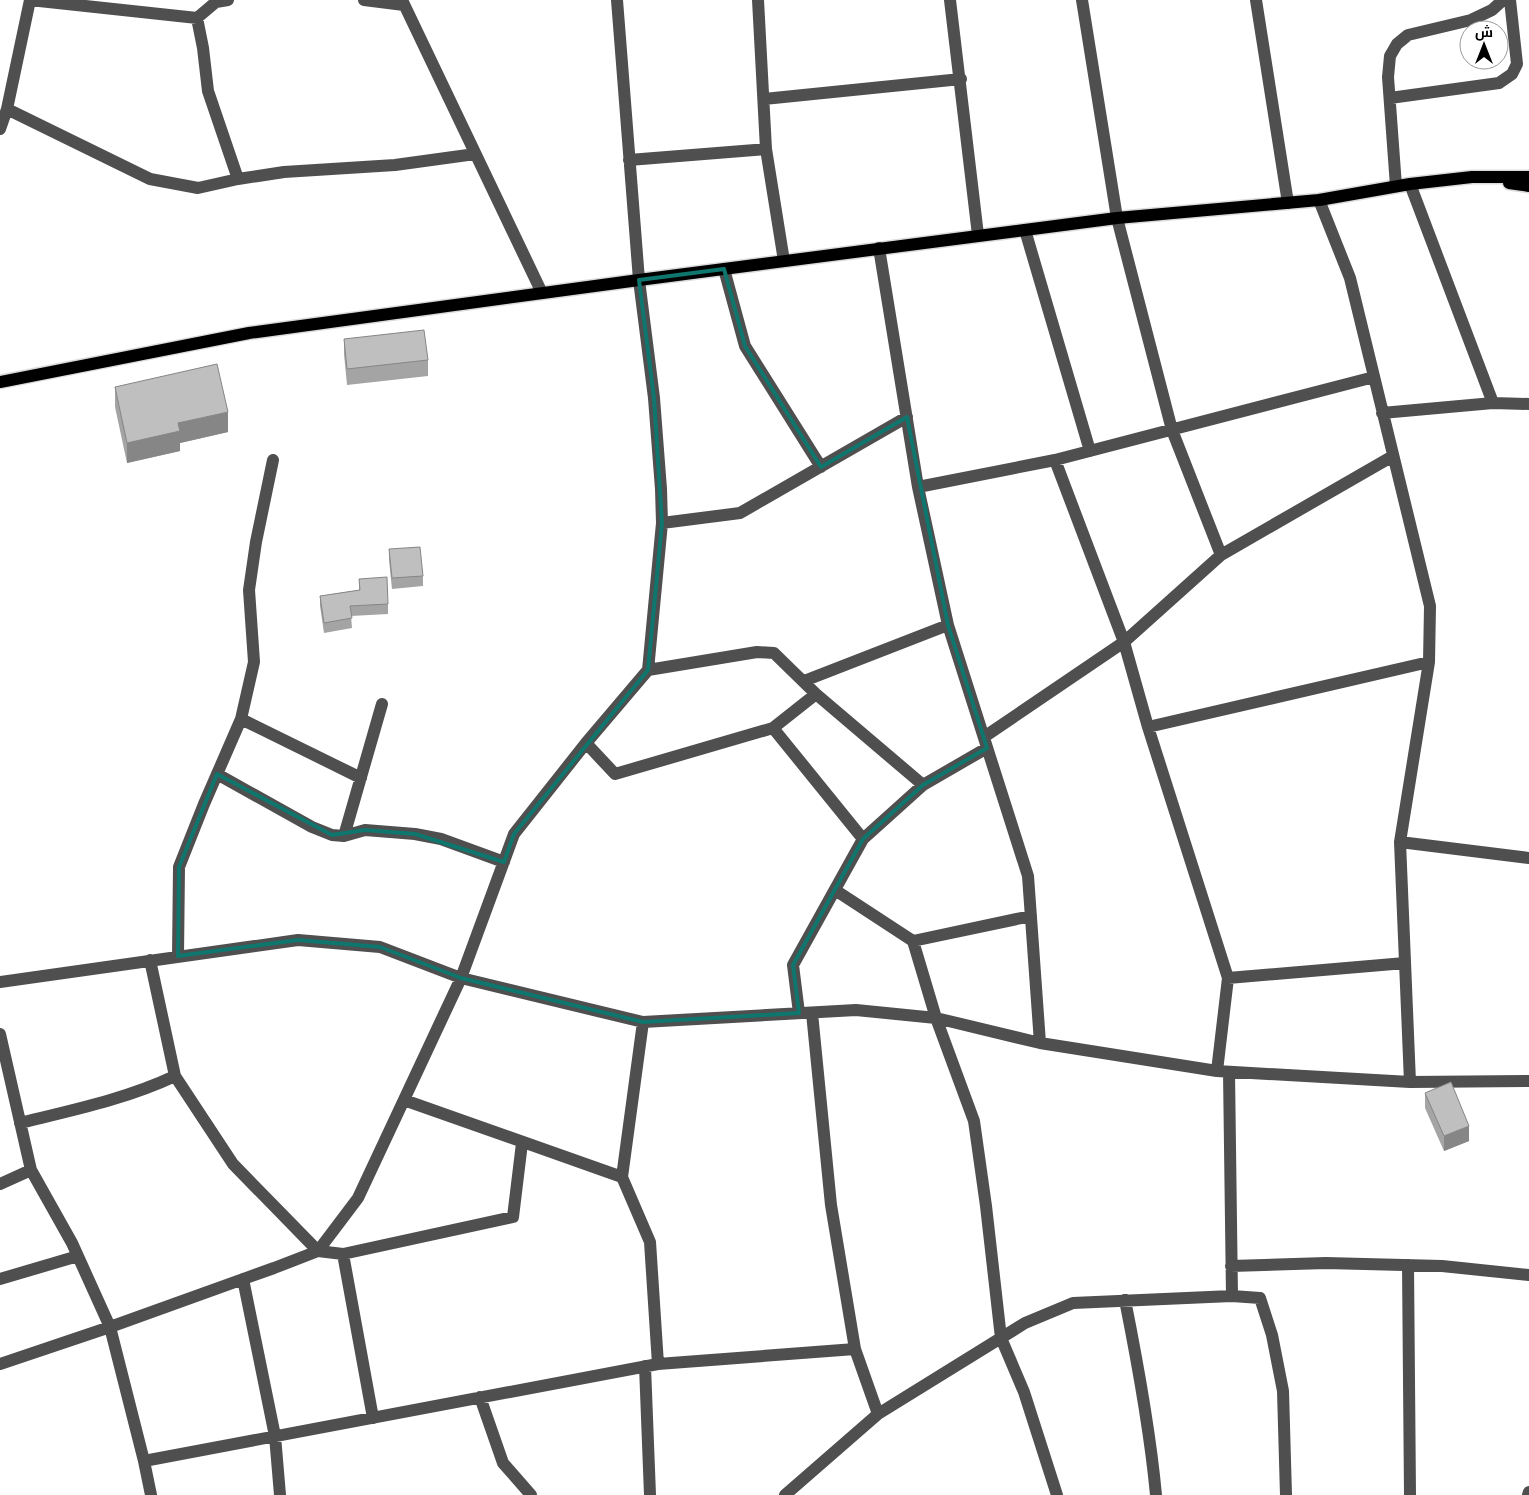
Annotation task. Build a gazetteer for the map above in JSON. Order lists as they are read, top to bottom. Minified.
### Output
{"north":"top"}
